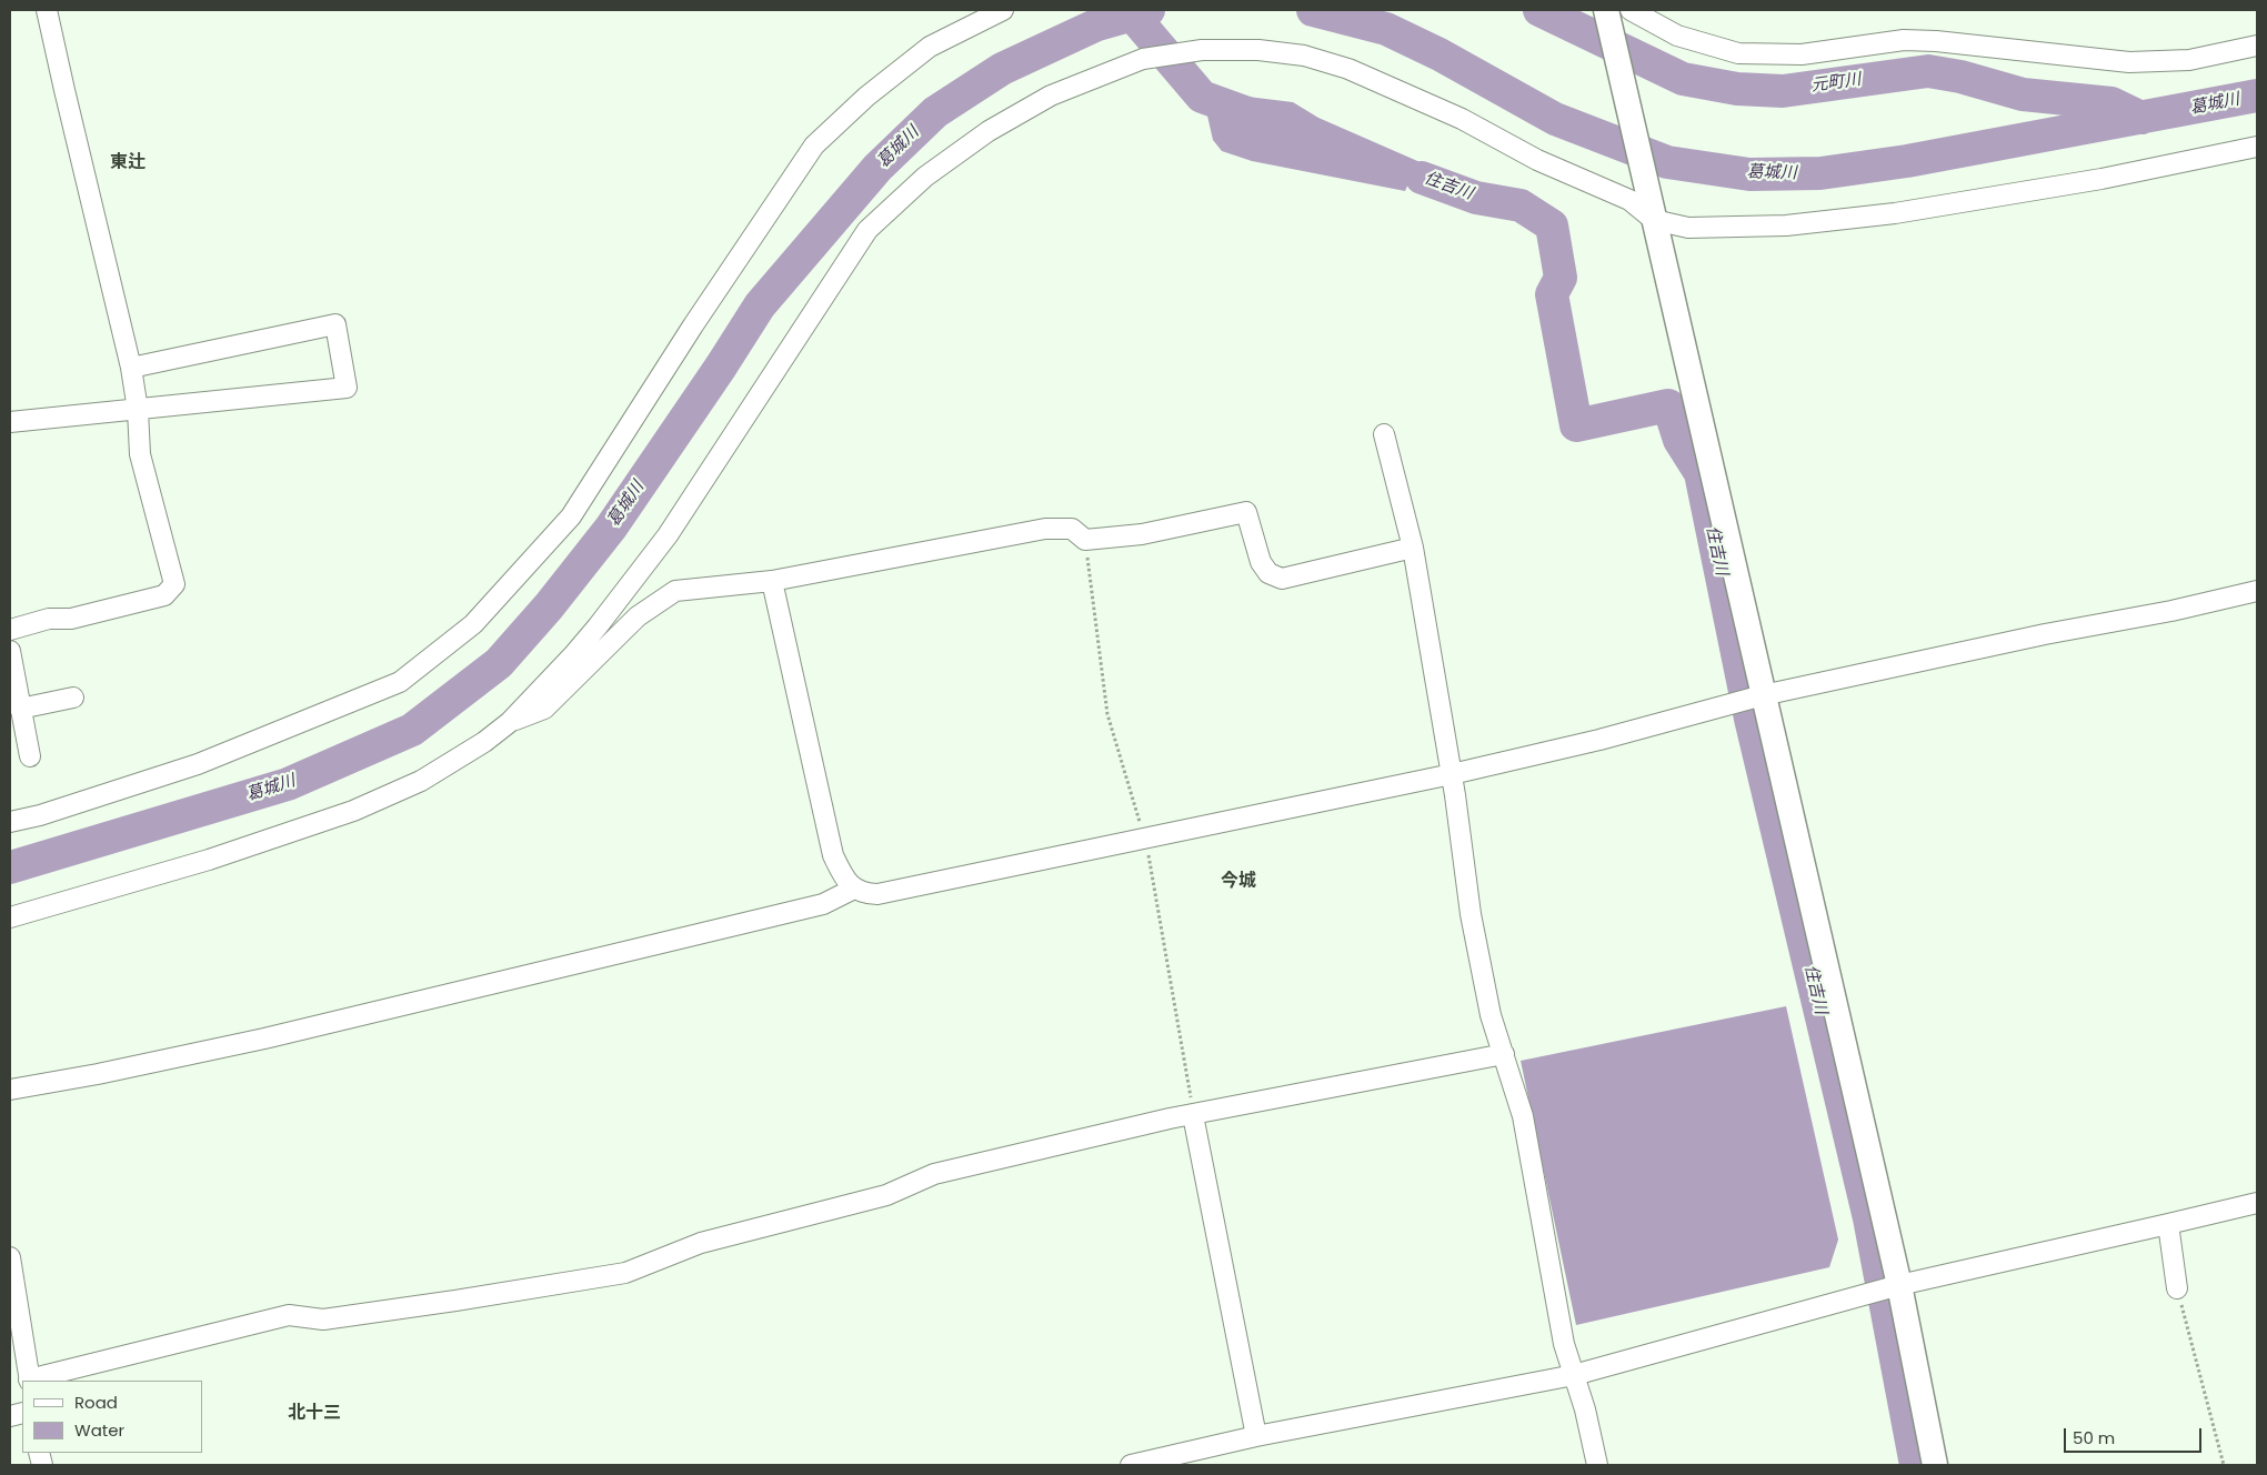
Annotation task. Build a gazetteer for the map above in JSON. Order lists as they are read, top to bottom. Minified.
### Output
{"districts":["東辻","今城","北十三"],"water":["元町川","葛城川","住吉川"],"legend":["Road","Water"],"scale_bar":"50 m"}
